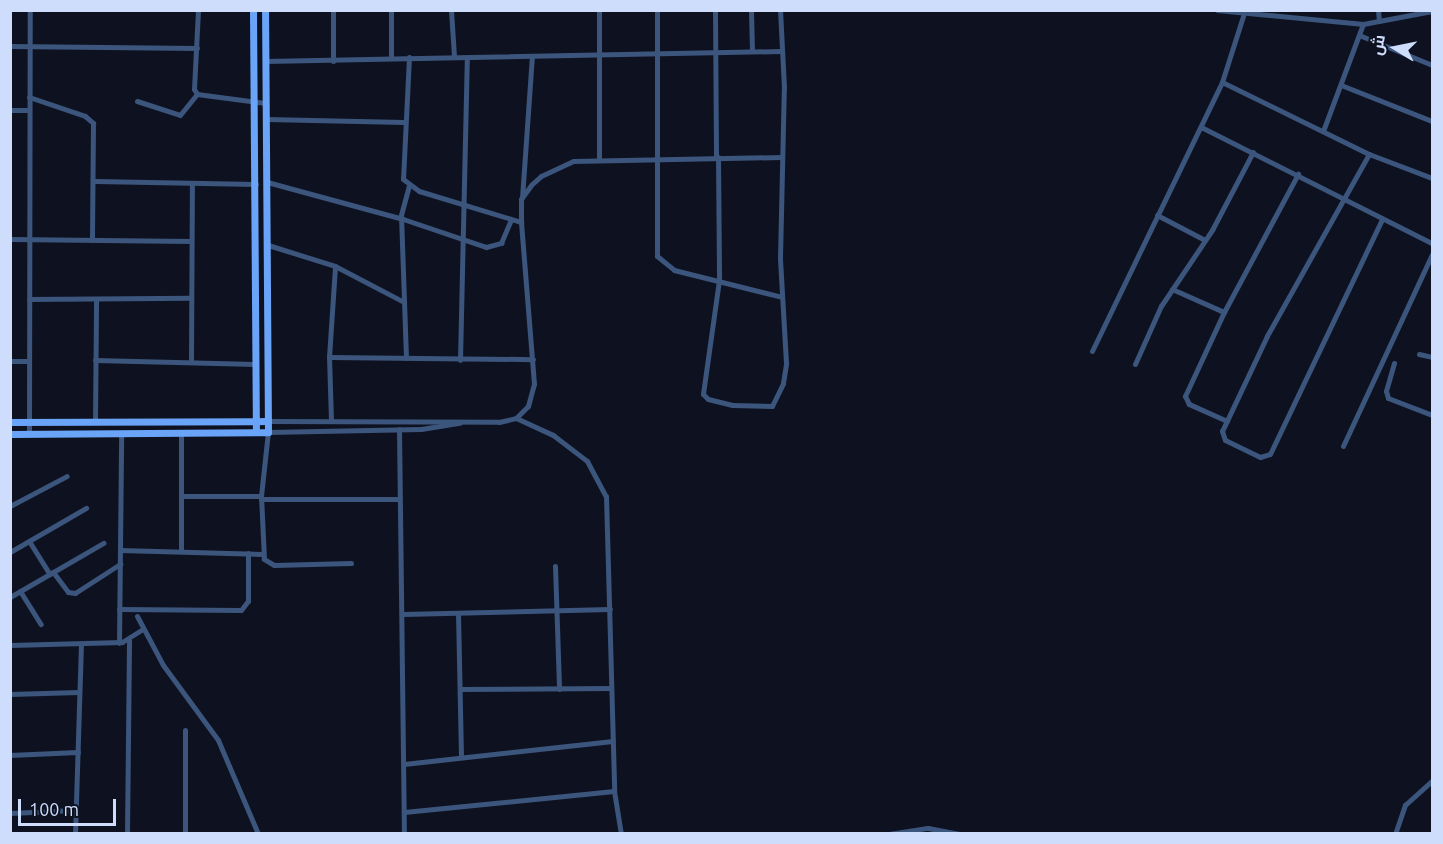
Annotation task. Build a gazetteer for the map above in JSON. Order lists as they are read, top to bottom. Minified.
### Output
{"scale_bar":"100 m","north":"left"}
